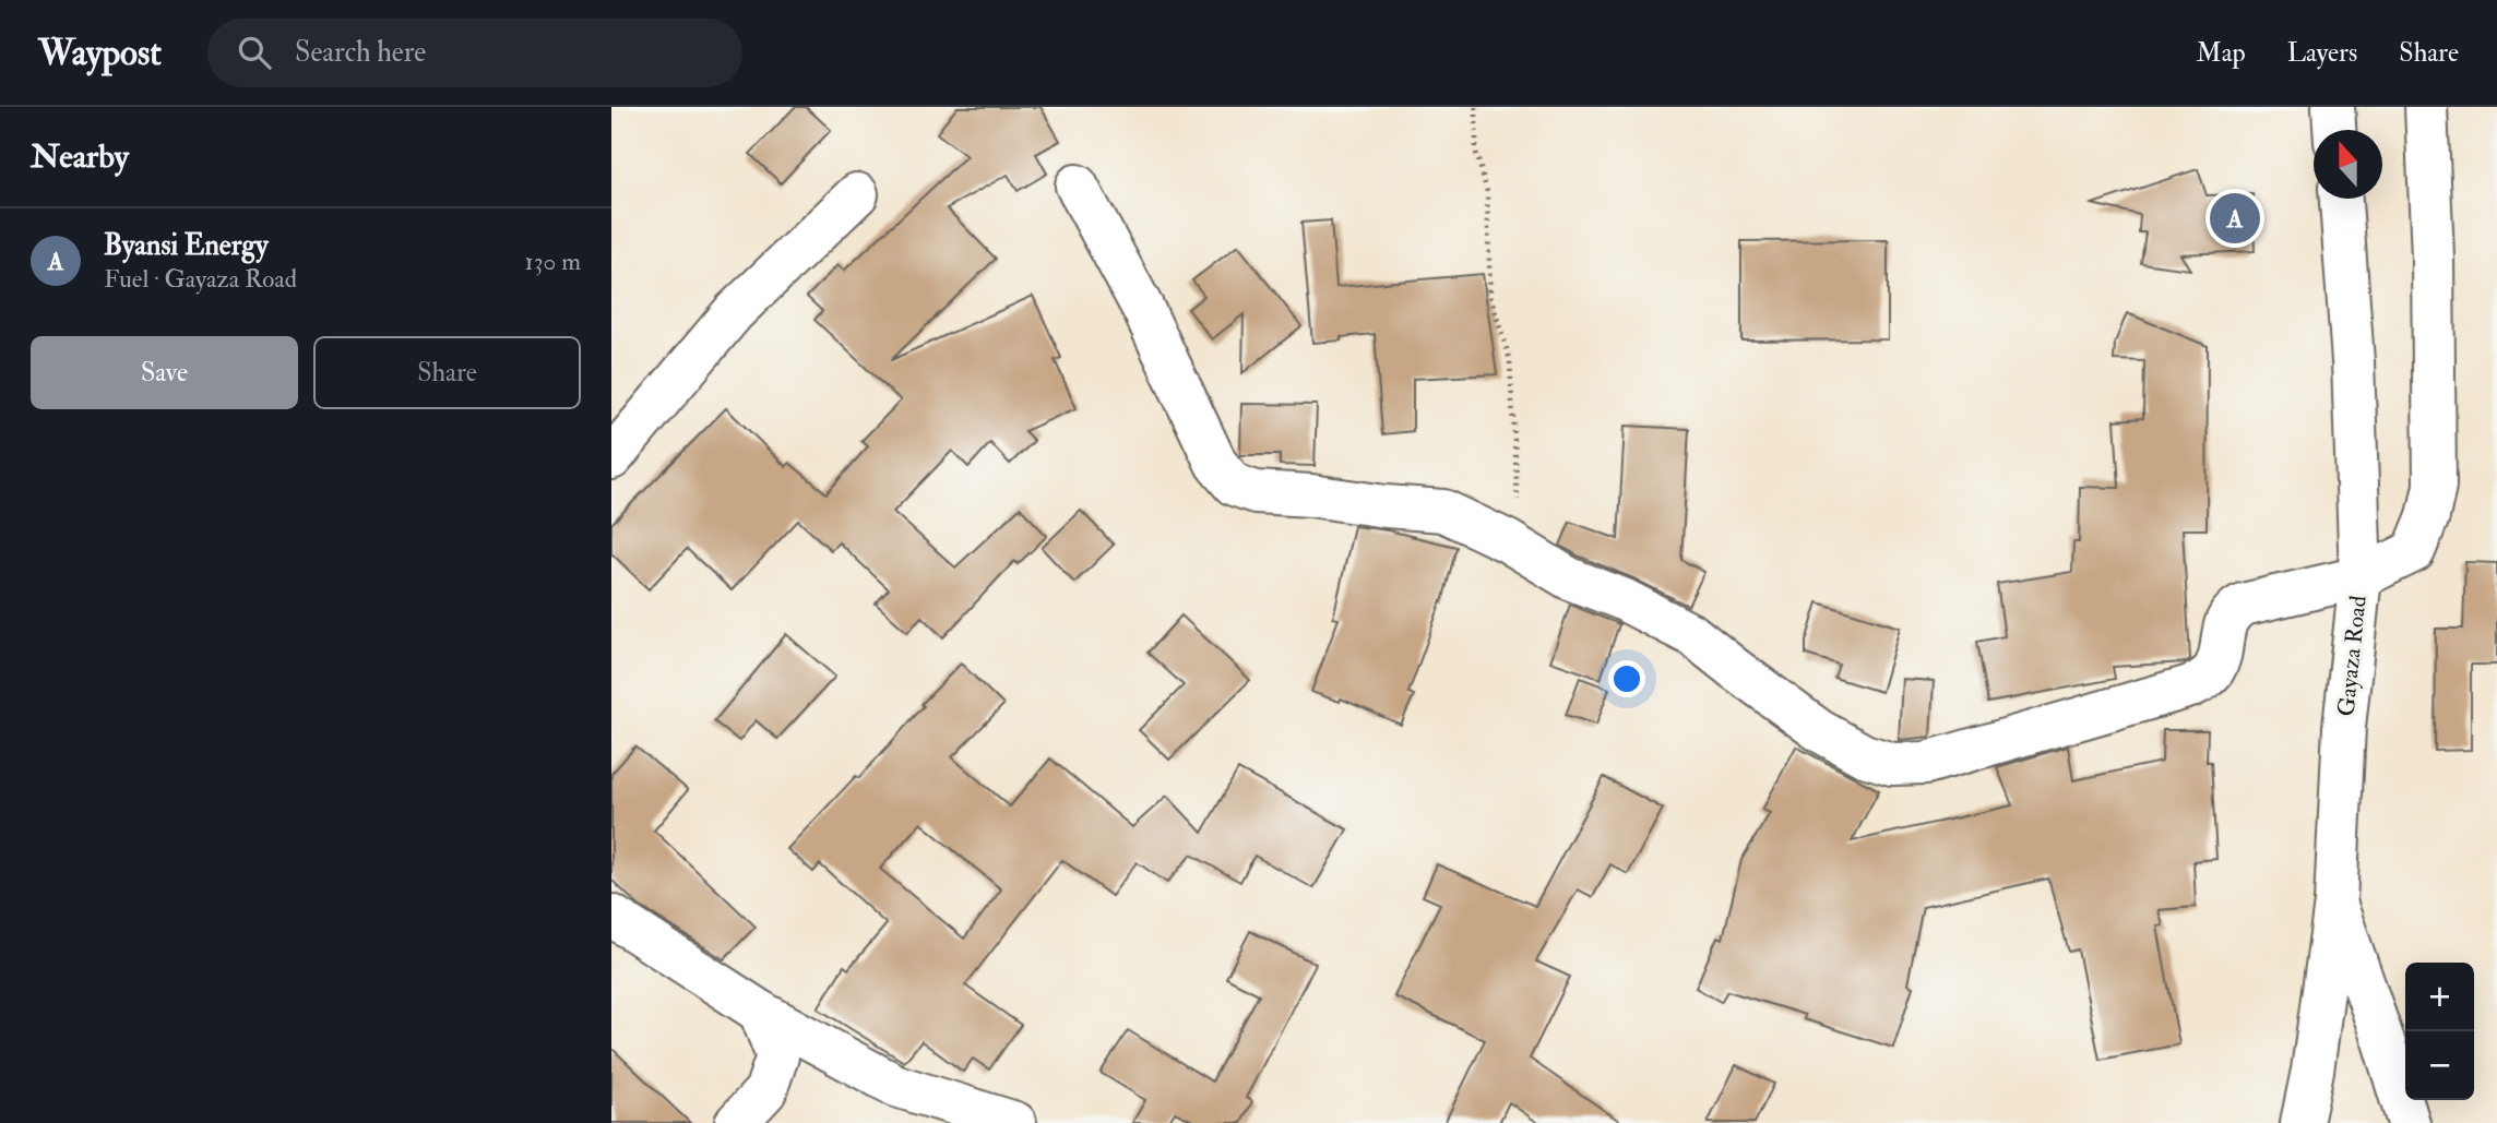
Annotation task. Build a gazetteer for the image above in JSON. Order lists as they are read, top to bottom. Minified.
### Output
{"streets":{"street":["Gayaza Road"]},"north":"top","page":{"header":"Waypost","search":"Search here","nav":["Map","Layers","Share"],"heading":"Nearby","pins":"A","list":[{"mark":"A","name":"Byansi Energy","note":"Fuel · Gayaza Road","value":"130 m"}],"buttons":["Save","Share"],"map_buttons":["+","−"]}}
